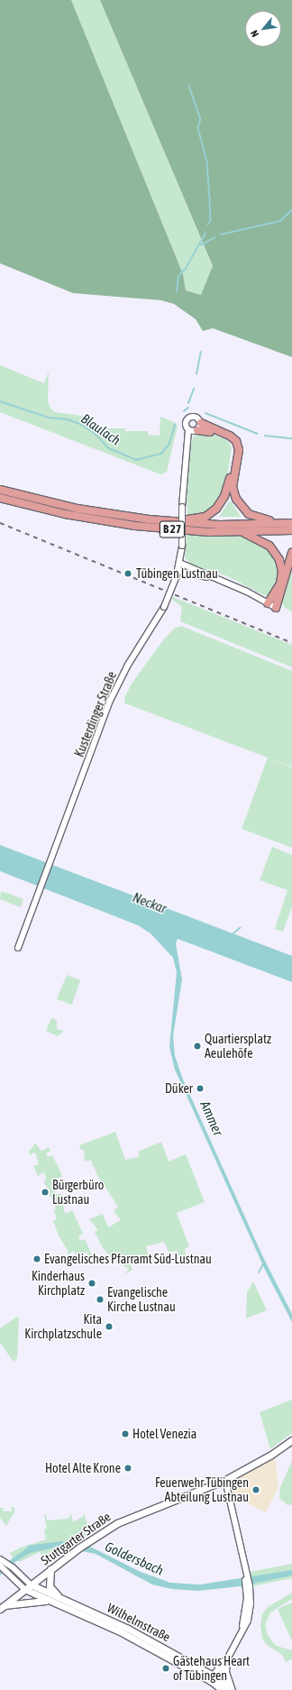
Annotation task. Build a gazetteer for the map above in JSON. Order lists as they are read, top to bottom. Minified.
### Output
{"streets":{"highway":["B 27"],"main road":["Stuttgarter Straße","Wilhelmstraße"],"street":["Kusterdinger Straße"]},"crossings":[["Stuttgarter Straße","Wilhelmstraße"]],"water":["Blaulach","Neckar","Ammer","Goldersbach"],"places":["Tübingen Lustnau","Quartiersplatz Aeulehöfe","Düker","Bürgerbüro Lustnau","Evangelisches Pfarramt Süd-Lustnau","Kinderhaus Kirchplatz","Evangelische Kirche Lustnau","Kita Kirchplatzschule","Hotel Venezia","Hotel Alte Krone","Feuerwehr Tübingen Abteilung Lustnau","Gästehaus Heart of Tübingen"],"north":"bottom left"}
